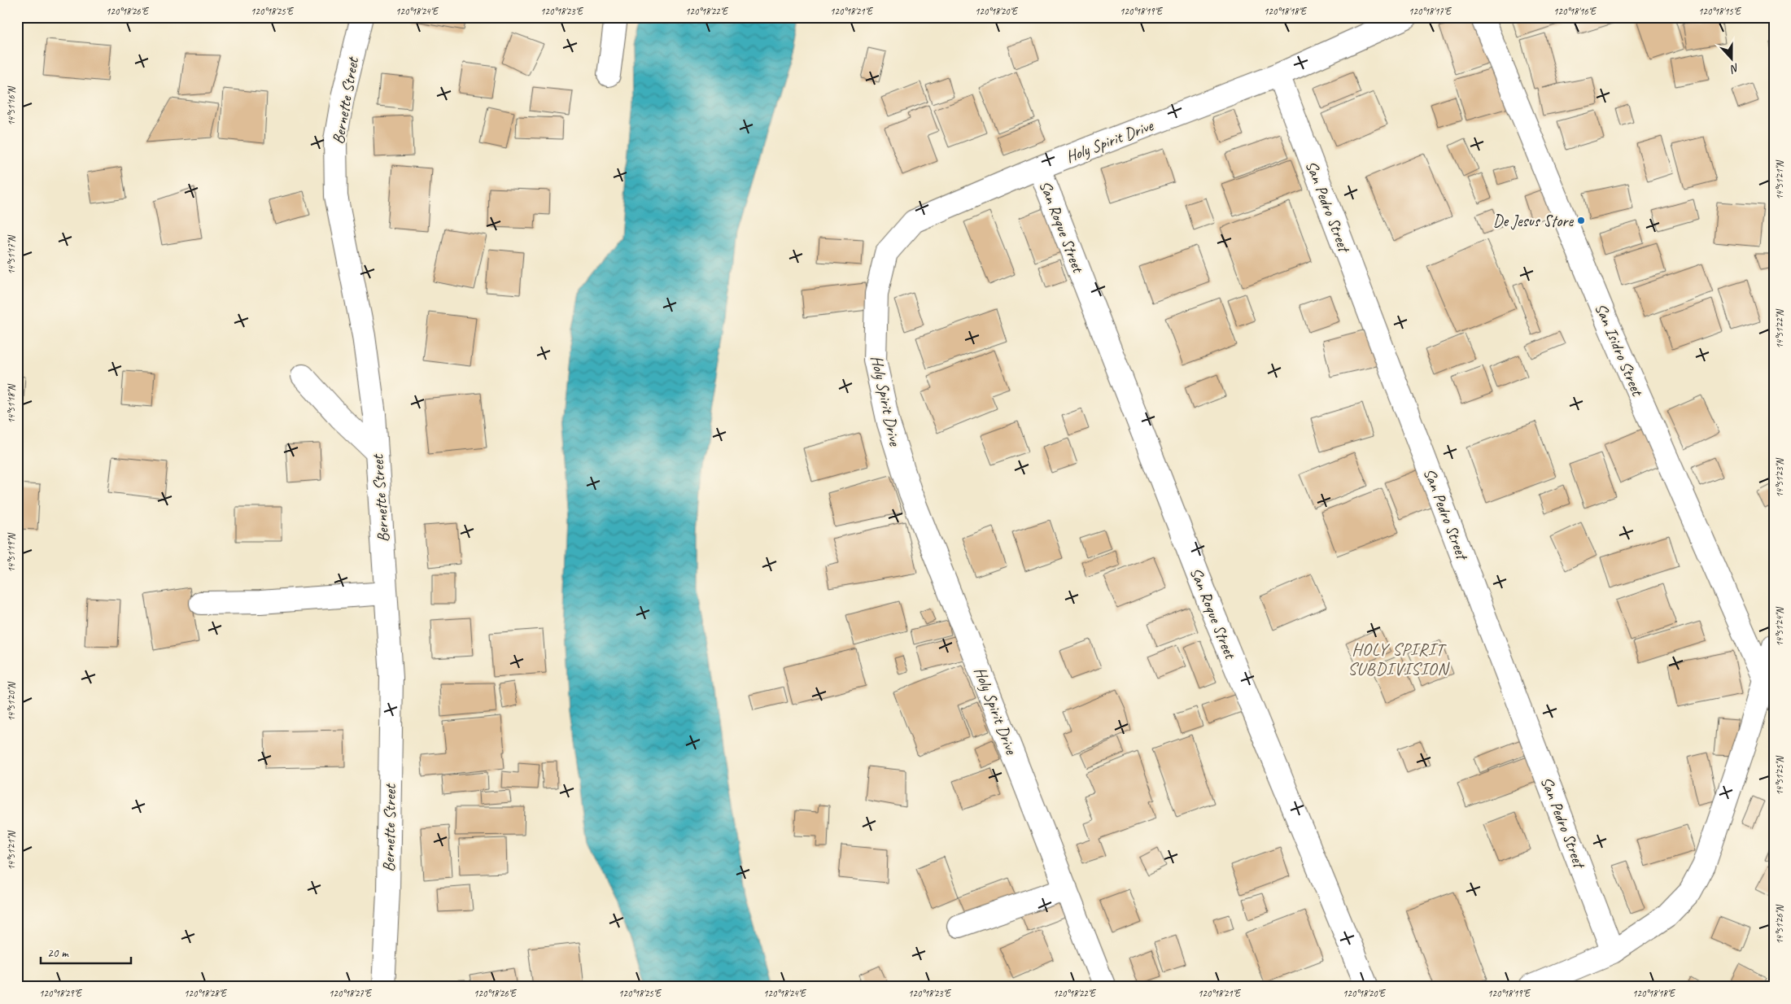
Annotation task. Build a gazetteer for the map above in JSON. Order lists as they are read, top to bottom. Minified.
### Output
{"streets":{"street":["Bernette Street","Holy Spirit Drive","San Pedro Street","San Roque Street","San Isidro Street"]},"crossings":[["Holy Spirit Drive","San Pedro Street"],["Holy Spirit Drive","San Roque Street"]],"districts":["HOLY SPIRIT SUBDIVISION"],"places":["De Jesus Store"],"scale_bar":"20 m","north":"bottom","coordinates":["120°18'26\"E","120°18'25\"E","120°18'24\"E","120°18'23\"E","120°18'22\"E","120°18'21\"E","120°18'20\"E","120°18'19\"E","120°18'18\"E","120°18'17\"E","120°18'16\"E","120°18'15\"E","14°51'16\"N","14°51'21\"N","14°51'17\"N","14°51'22\"N","14°51'18\"N","14°51'23\"N","14°51'19\"N","14°51'24\"N","14°51'20\"N","14°51'25\"N","14°51'26\"N","120°18'29\"E","120°18'28\"E","120°18'27\"E"]}
